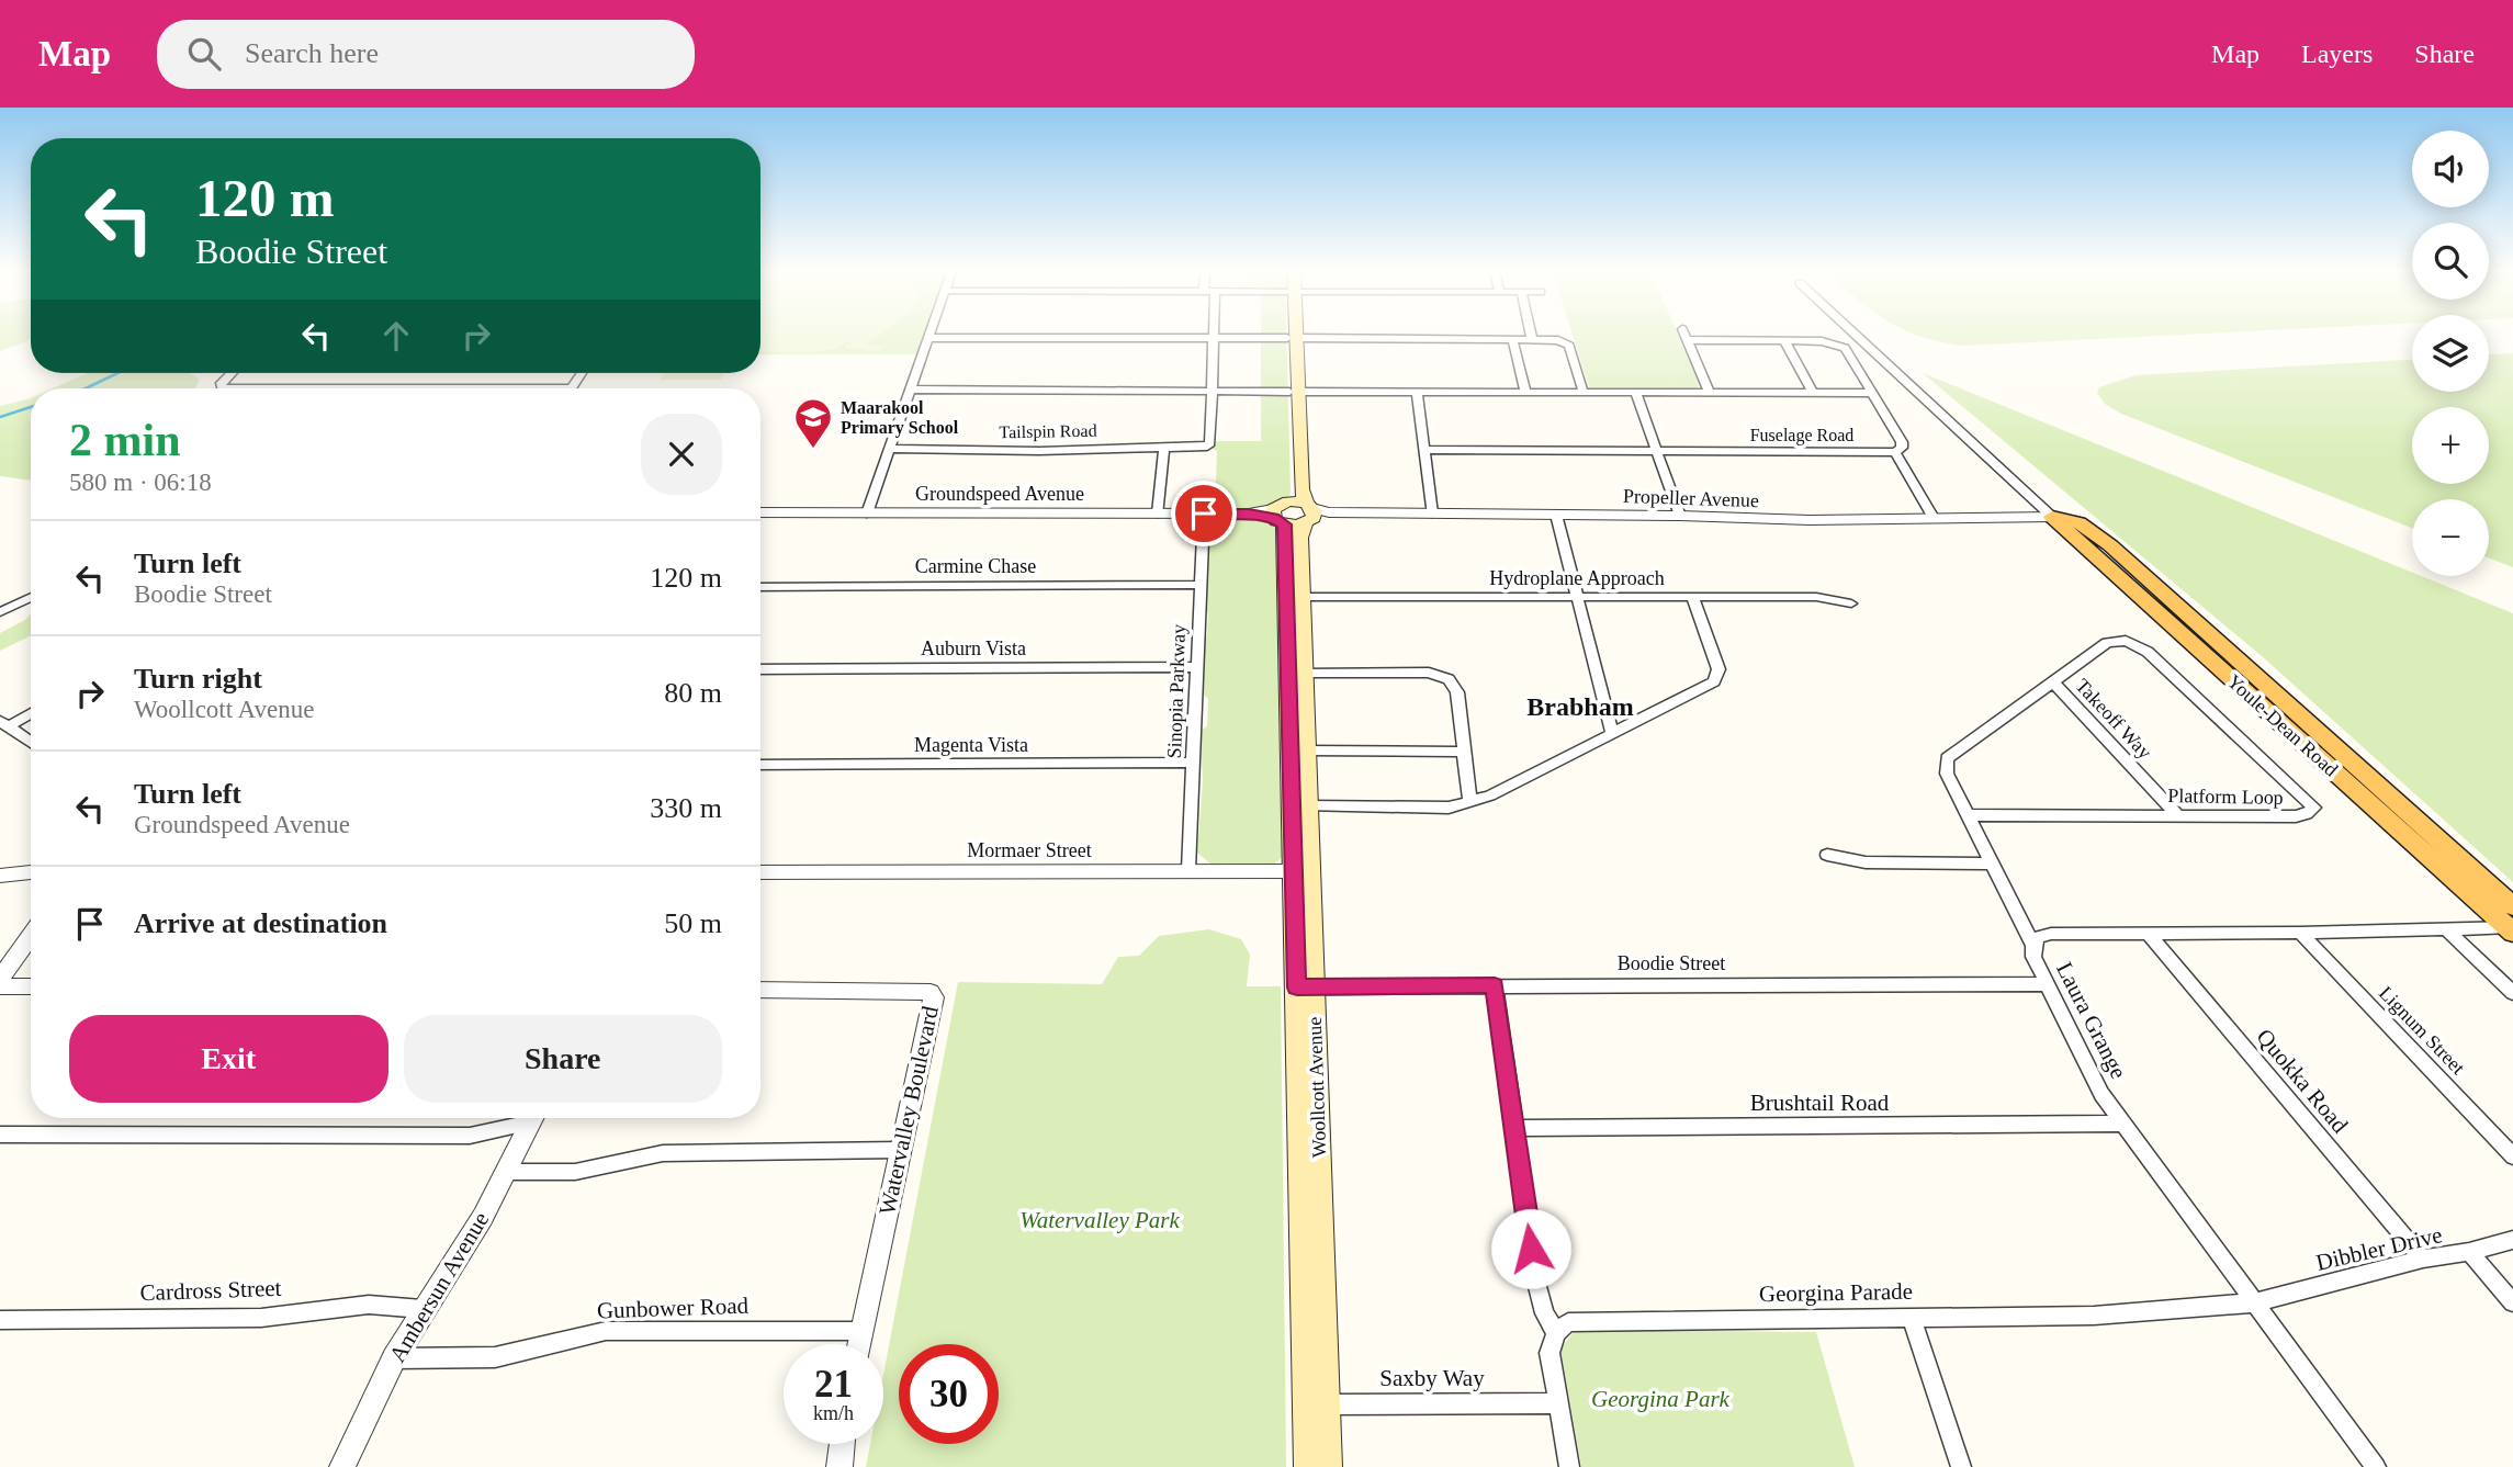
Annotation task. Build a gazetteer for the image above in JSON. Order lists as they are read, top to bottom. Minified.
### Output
{"streets":{"main road":["Youle-Dean Road","Woollcott Avenue"],"street":["Tailspin Road","Fuselage Road","Groundspeed Avenue","Propeller Avenue","Carmine Chase","Hydroplane Approach","Auburn Vista","Sinopia Parkway","Takeoff Way","Magenta Vista","Platform Loop","Mormaer Street","Boodie Street","Laura Grange","Lignum Street","Quokka Road","Brushtail Road","Watervalley Boulevard","Dibbler Drive","Ambersun Avenue","Cardross Street","Georgina Parade","Gunbower Road","Saxby Way"]},"crossings":[["Groundspeed Avenue","Propeller Avenue"],["Groundspeed Avenue","Sinopia Parkway"],["Groundspeed Avenue","Woollcott Avenue"],["Propeller Avenue","Youle-Dean Road"],["Propeller Avenue","Woollcott Avenue"],["Carmine Chase","Sinopia Parkway"],["Hydroplane Approach","Woollcott Avenue"],["Auburn Vista","Sinopia Parkway"],["Sinopia Parkway","Magenta Vista"],["Sinopia Parkway","Mormaer Street"],["Takeoff Way","Platform Loop"],["Youle-Dean Road","Laura Grange"],["Platform Loop","Laura Grange"],["Mormaer Street","Woollcott Avenue"],["Boodie Street","Laura Grange"],["Boodie Street","Woollcott Avenue"],["Laura Grange","Lignum Street"],["Laura Grange","Quokka Road"],["Laura Grange","Brushtail Road"],["Laura Grange","Dibbler Drive"],["Laura Grange","Georgina Parade"],["Quokka Road","Dibbler Drive"],["Woollcott Avenue","Saxby Way"],["Watervalley Boulevard","Gunbower Road"],["Dibbler Drive","Georgina Parade"],["Ambersun Avenue","Cardross Street"],["Ambersun Avenue","Gunbower Road"]],"districts":["Brabham"],"parks":["Watervalley Park","Georgina Park"],"places":{"school or university":["Maarakool Primary School"]},"page":{"header":"Map","search":"Search here","nav":["Map","Layers","Share"],"map_buttons":["+","−"],"turn":["120 m","Boodie Street"],"heading":["2 min","580 m · 06:18"],"list":[{"name":"Turn left","note":"Boodie Street","value":"120 m"},{"name":"Turn right","note":"Woollcott Avenue","value":"80 m"},{"name":"Turn left","note":"Groundspeed Avenue","value":"330 m"},{"name":"Arrive at destination","value":"50 m"}],"buttons":["Exit","Share"],"speed":"21 km/h","limit":"30"}}
